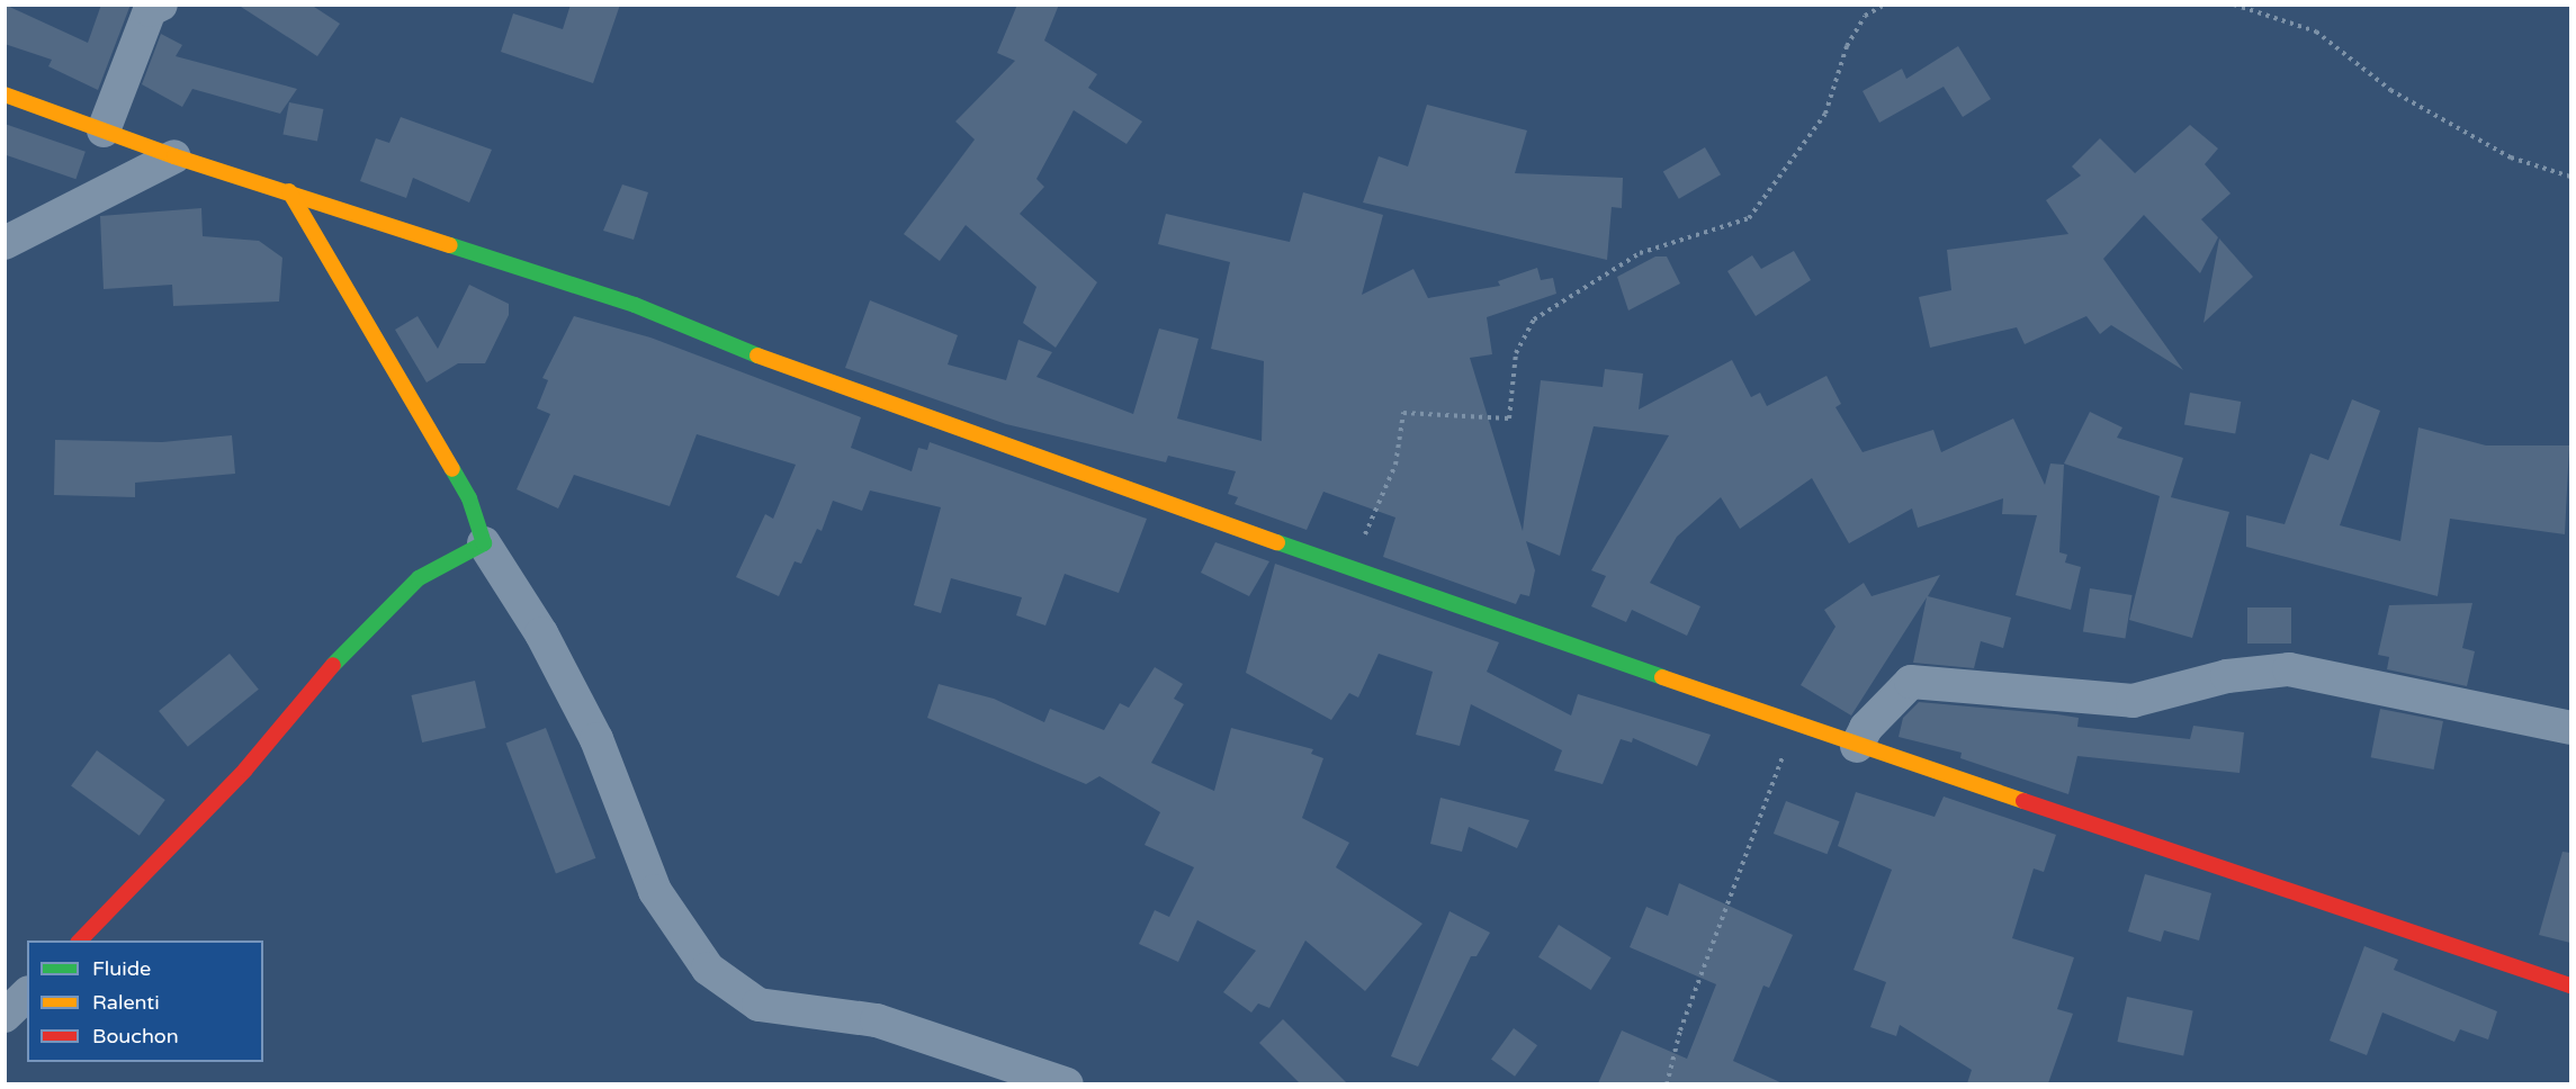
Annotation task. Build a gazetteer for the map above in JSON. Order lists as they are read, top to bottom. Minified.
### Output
{"legend":["Fluide","Ralenti","Bouchon"]}
